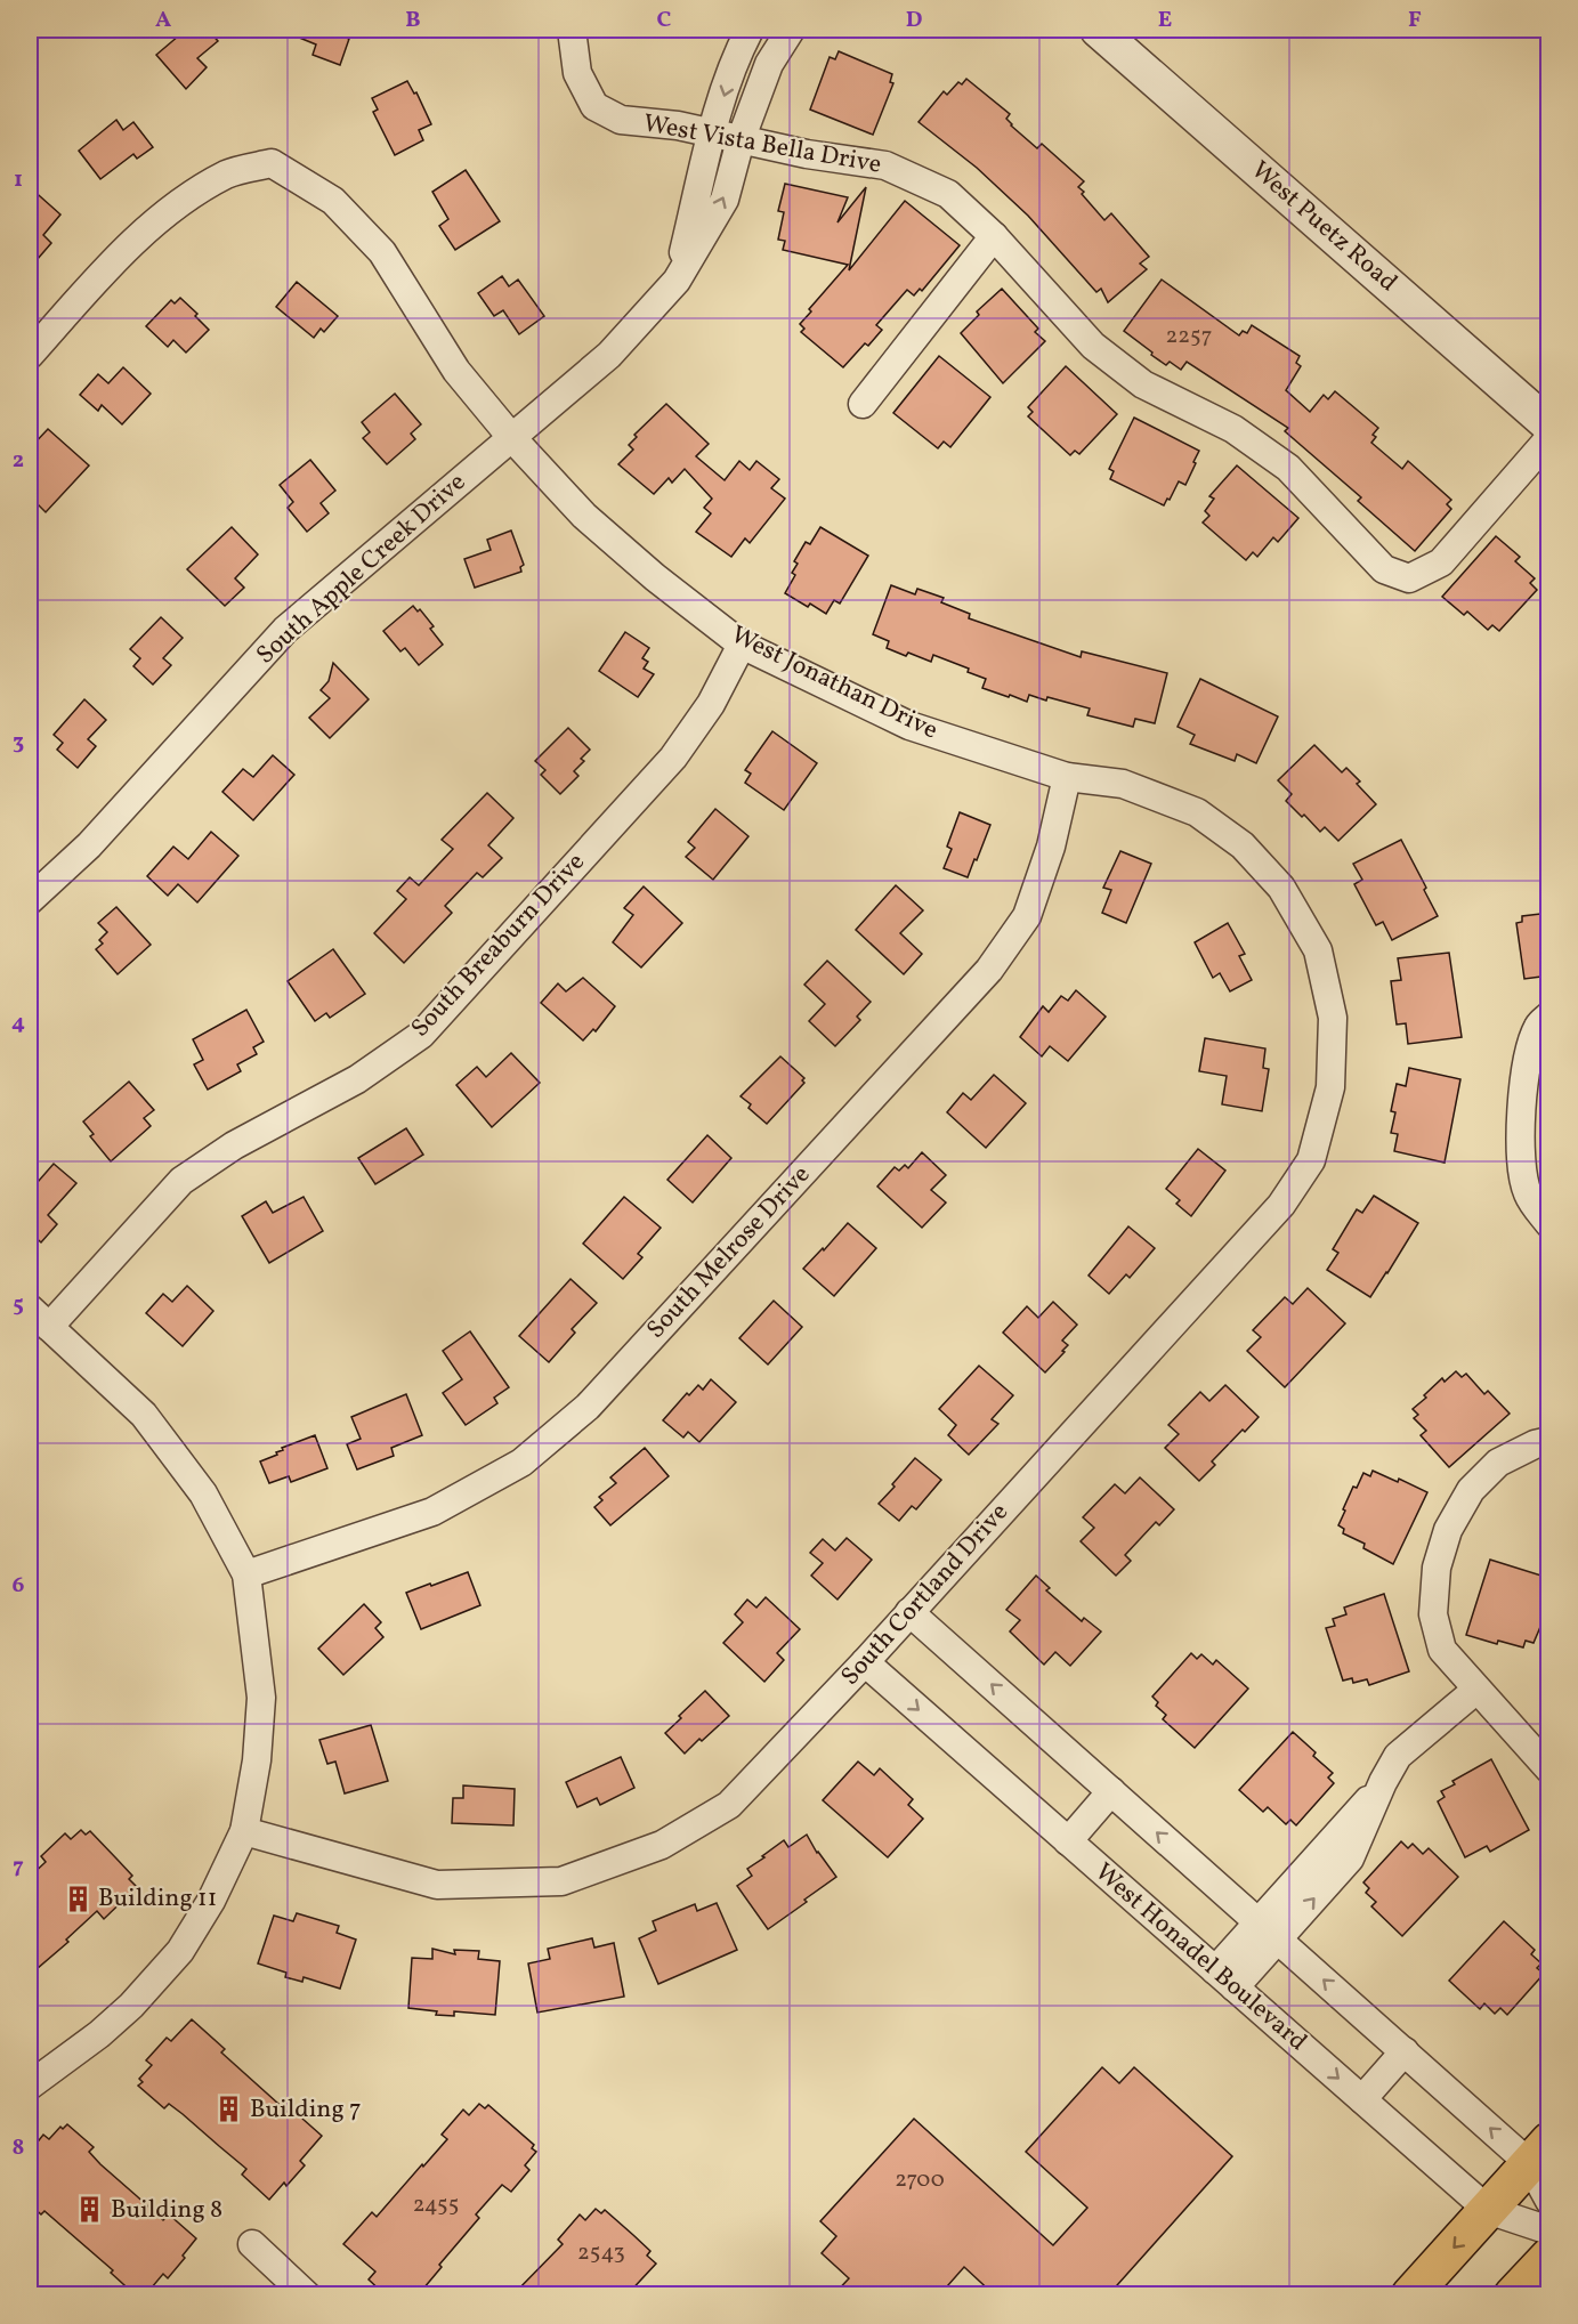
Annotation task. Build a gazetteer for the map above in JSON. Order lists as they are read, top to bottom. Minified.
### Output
{"streets":{"street":["West Vista Bella Drive","West Puetz Road","South Apple Creek Drive","West Jonathan Drive","South Breaburn Drive","South Melrose Drive","South Cortland Drive","West Honadel Boulevard"]},"crossings":[["West Vista Bella Drive","South Apple Creek Drive"],["South Apple Creek Drive","West Jonathan Drive"],["West Jonathan Drive","South Breaburn Drive"],["West Jonathan Drive","South Melrose Drive"],["West Jonathan Drive","South Cortland Drive"],["South Cortland Drive","West Honadel Boulevard"]],"places":{"building":["Building 11","Building 7","Building 8"]},"house_numbers":["2257","2700","2455","2543"],"grid":{"columns":["A","B","C","D","E","F"],"rows":["1","2","3","4","5","6","7","8"]}}
